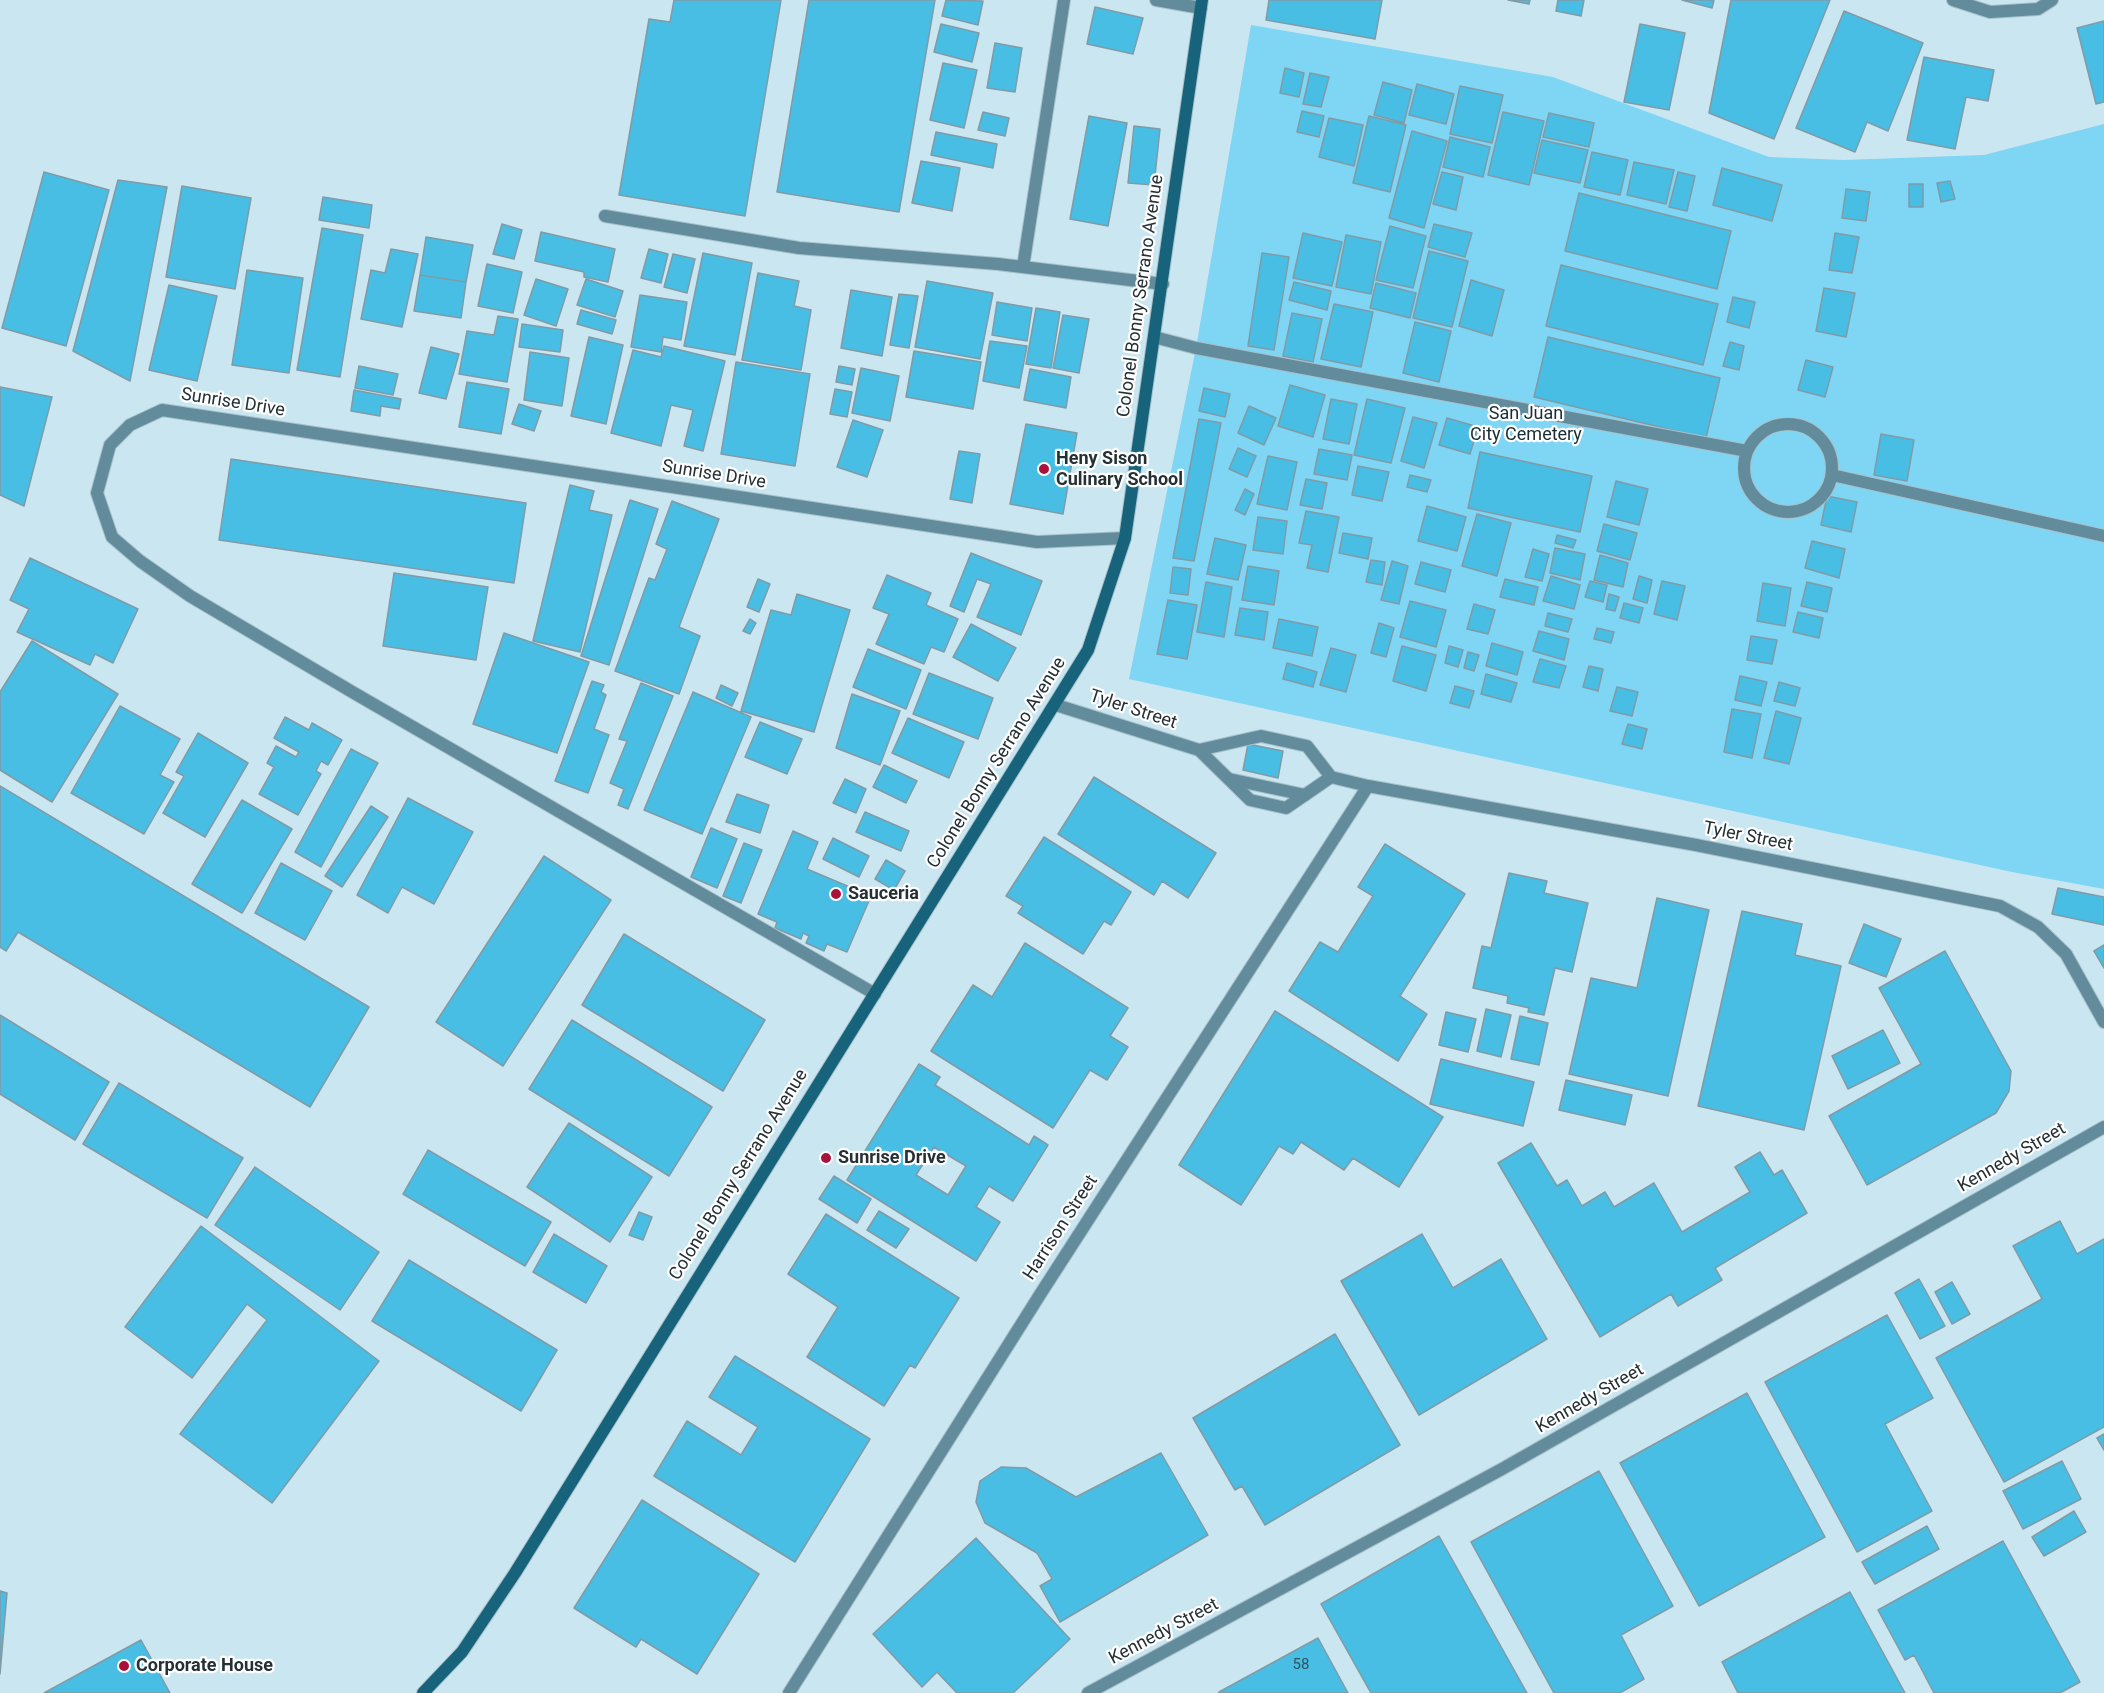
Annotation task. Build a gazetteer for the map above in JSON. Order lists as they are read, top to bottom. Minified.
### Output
{"streets":{"main road":["Colonel Bonny Serrano Avenue"],"street":["Sunrise Drive","Tyler Street","Kennedy Street","Harrison Street"]},"crossings":[["Colonel Bonny Serrano Avenue","Sunrise Drive"],["Colonel Bonny Serrano Avenue","Tyler Street"],["Tyler Street","Harrison Street"]],"parks":["San Juan City Cemetery"],"places":["Heny Sison Culinary School","Sauceria","Sunrise Drive","Corporate House"],"house_numbers":["58"]}
